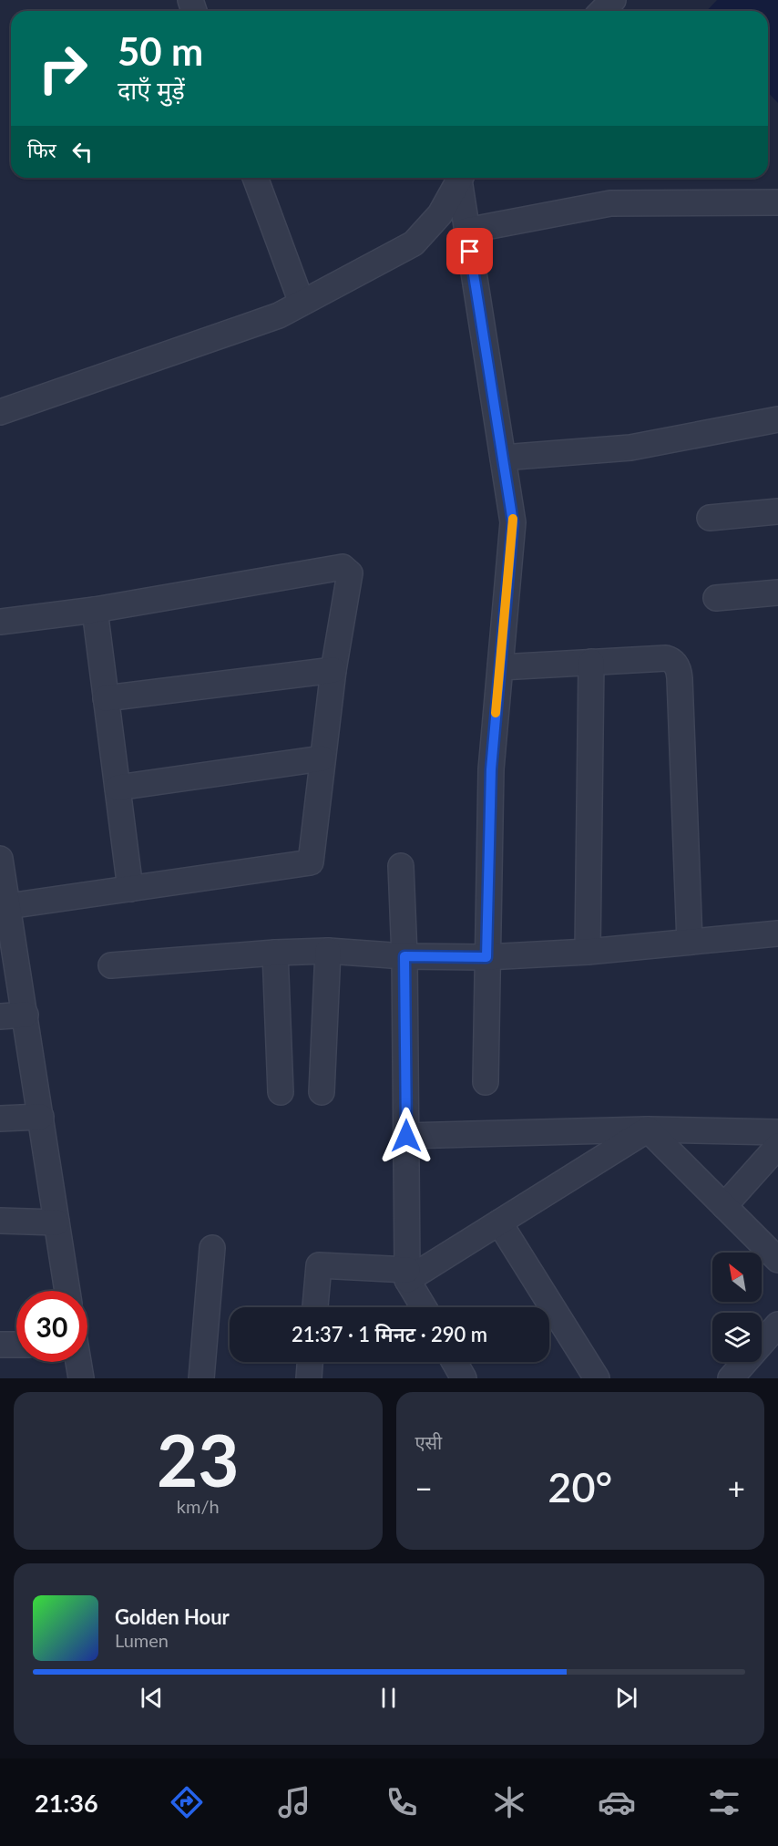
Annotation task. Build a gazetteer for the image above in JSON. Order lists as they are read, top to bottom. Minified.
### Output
{"north":"top left","page":{"turn":["50 m","दाएँ मुड़ें"],"then":"फिर","limit":"30","trip":"21:37 · 1 मिनट · 290 m","tile":[["23","km/h"],"एसी"],"heat":["−","20°","+"],"song":["Golden Hour","Lumen"],"tabs":"21:36"}}
